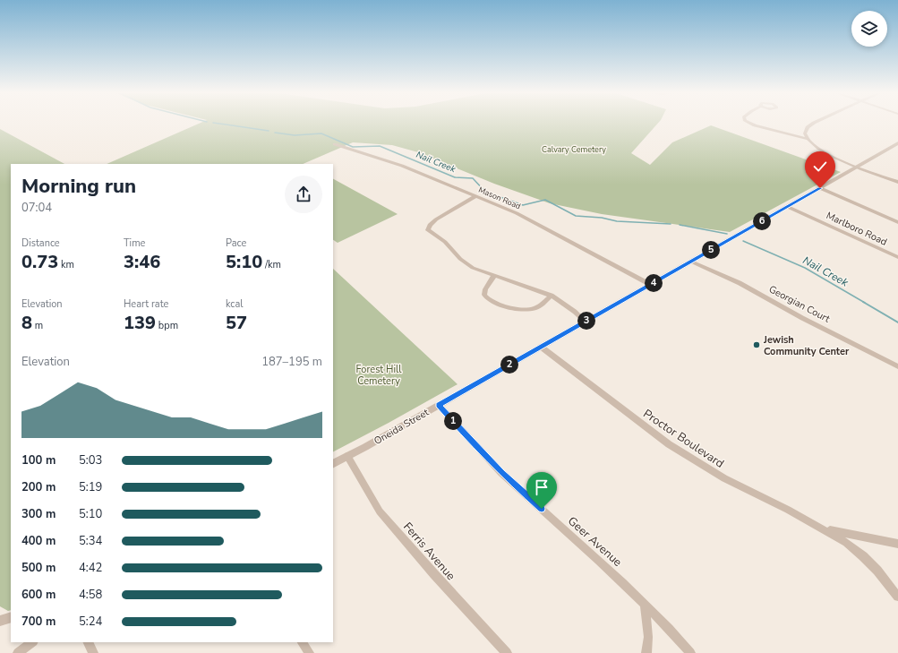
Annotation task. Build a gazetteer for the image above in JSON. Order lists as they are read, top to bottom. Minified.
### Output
{"streets":{"street":["Mason Road","Marlboro Road","Georgian Court","Oneida Street","Proctor Boulevard","Geer Avenue","Ferris Avenue"]},"crossings":[["Mason Road","Oneida Street"],["Marlboro Road","Oneida Street"],["Georgian Court","Oneida Street"],["Oneida Street","Proctor Boulevard"],["Oneida Street","Geer Avenue"],["Oneida Street","Ferris Avenue"]],"water":["Nail Creek"],"parks":["Calvary Cemetery","Forest Hill Cemetery"],"places":["Jewish Community Center"],"page":{"heading":["Morning run","07:04"],"pins":["6","5","4","3","2","1"],"stats":[["Distance","0.73 km"],["Time","3:46"],["Pace","5:10 /km"],["Elevation","8 m"],["Heart rate","139 bpm"],["kcal","57"]],"chart":["Elevation","187–195 m"],"list":[{"name":"100 m","note":"5:03"},{"name":"200 m","note":"5:19"},{"name":"300 m","note":"5:10"},{"name":"400 m","note":"5:34"},{"name":"500 m","note":"4:42"},{"name":"600 m","note":"4:58"},{"name":"700 m","note":"5:24"}]}}
